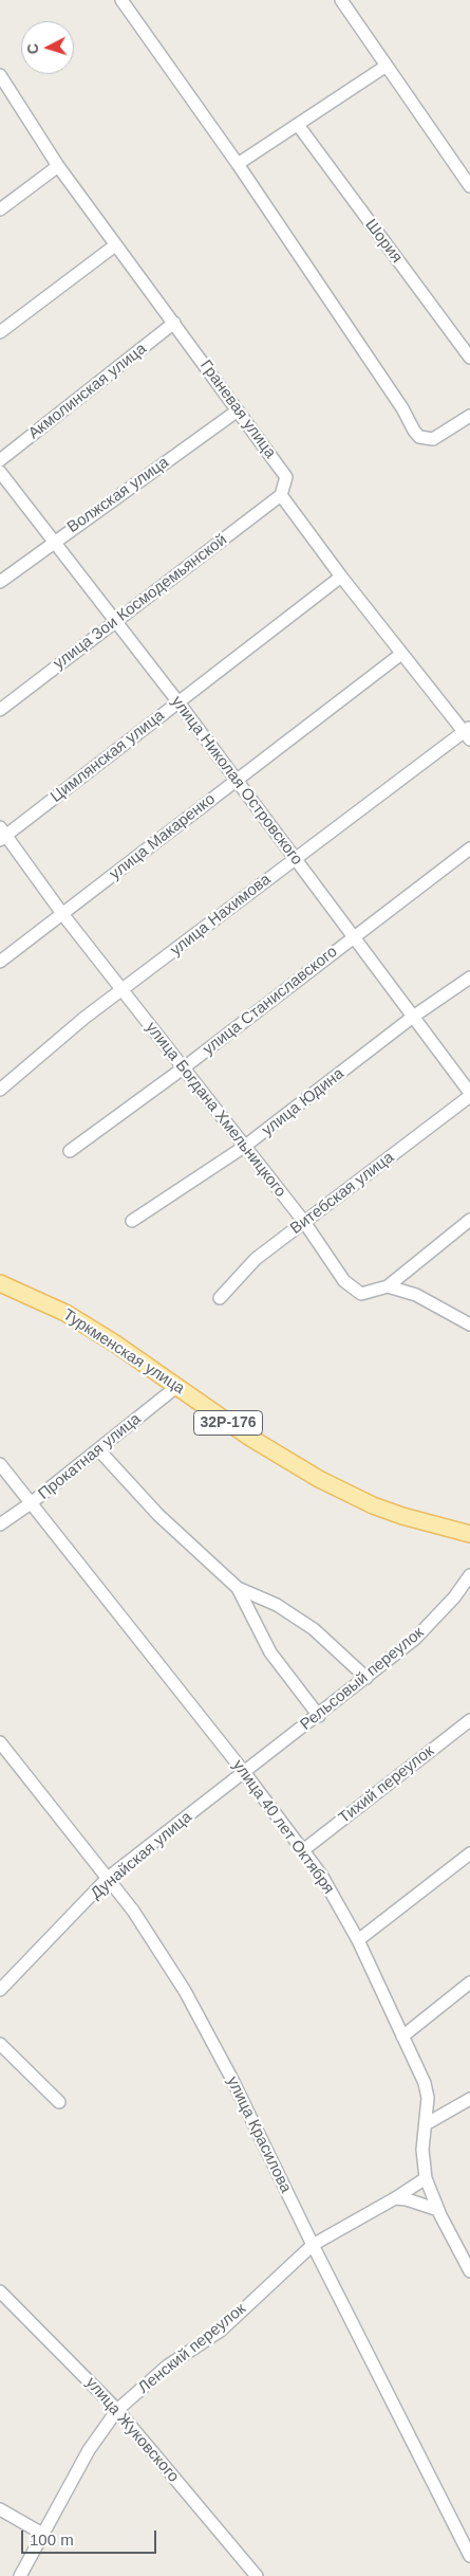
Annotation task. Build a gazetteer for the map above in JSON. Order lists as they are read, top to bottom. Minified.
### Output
{"streets":{"main road":["Туркменская улица","32Р-176"],"street":["Шория","Акмолинская улица","Граневая улица","Волжская улица","улица Зои Космодемьянской","Цимлянская улица","улица Николая Островского","улица Макаренко","улица Нахимова","улица Станиславского","улица Юдина","улица Богдана Хмельницкого","Витебская улица","Прокатная улица","Рельсовый переулок","Тихий переулок","улица 40 лет Октября","Дунайская улица","улица Красилова","Ленский переулок","улица Жуковского"]},"crossings":[["Акмолинская улица","Граневая улица"],["Граневая улица","Волжская улица"],["Граневая улица","улица Зои Космодемьянской"],["Волжская улица","улица Николая Островского"],["улица Зои Космодемьянской","улица Николая Островского"],["Цимлянская улица","улица Николая Островского"],["Цимлянская улица","улица Богдана Хмельницкого"],["улица Николая Островского","улица Макаренко"],["улица Николая Островского","улица Нахимова"],["улица Николая Островского","улица Станиславского"],["улица Николая Островского","улица Юдина"],["улица Николая Островского","Витебская улица"],["улица Макаренко","улица Богдана Хмельницкого"],["улица Нахимова","улица Богдана Хмельницкого"],["улица Станиславского","улица Богдана Хмельницкого"],["улица Юдина","улица Богдана Хмельницкого"],["улица Богдана Хмельницкого","Витебская улица"],["Туркменская улица","Прокатная улица"],["Прокатная улица","улица 40 лет Октября"],["Рельсовый переулок","улица 40 лет Октября"],["Рельсовый переулок","Дунайская улица"],["Тихий переулок","улица 40 лет Октября"],["улица 40 лет Октября","Дунайская улица"],["улица 40 лет Октября","Ленский переулок"],["Дунайская улица","улица Красилова"],["улица Красилова","Ленский переулок"],["Ленский переулок","улица Жуковского"]],"scale_bar":"100 m","north":"left"}
